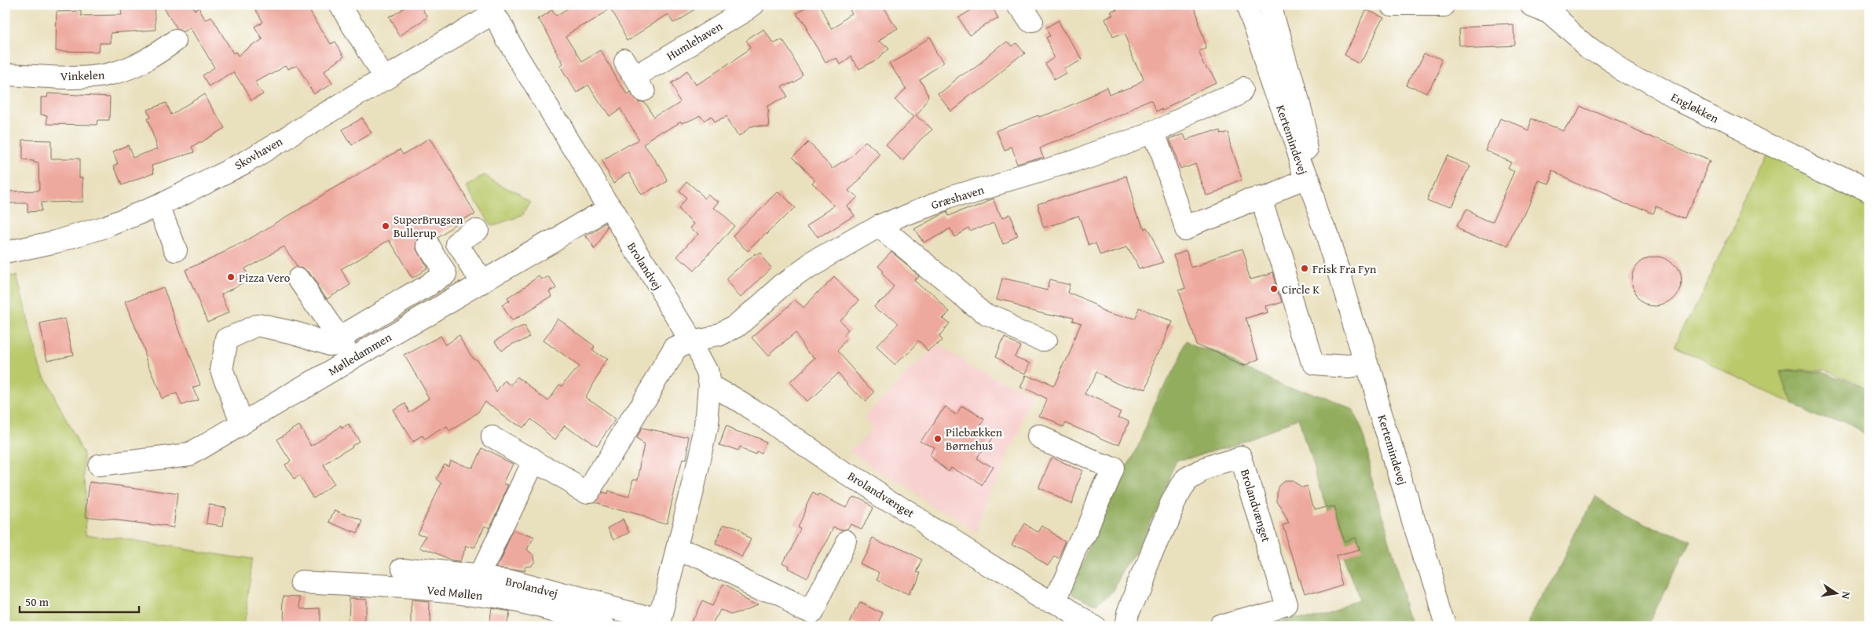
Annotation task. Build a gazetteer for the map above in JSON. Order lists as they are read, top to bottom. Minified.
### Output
{"streets":{"street":["Humlehaven","Vinkelen","Engløkken","Kertemindevej","Skovhaven","Græshaven","Brolandvej","Mølledammen","Brolandvænget","Ved Møllen"]},"crossings":[["Skovhaven","Brolandvej"],["Græshaven","Brolandvej"],["Brolandvej","Mølledammen"],["Brolandvej","Brolandvænget"]],"places":["SuperBrugsen Bullerup","Frisk Fra Fyn","Pizza Vero","Circle K","Pilebækken Børnehus"],"scale_bar":"50 m","north":"right"}
